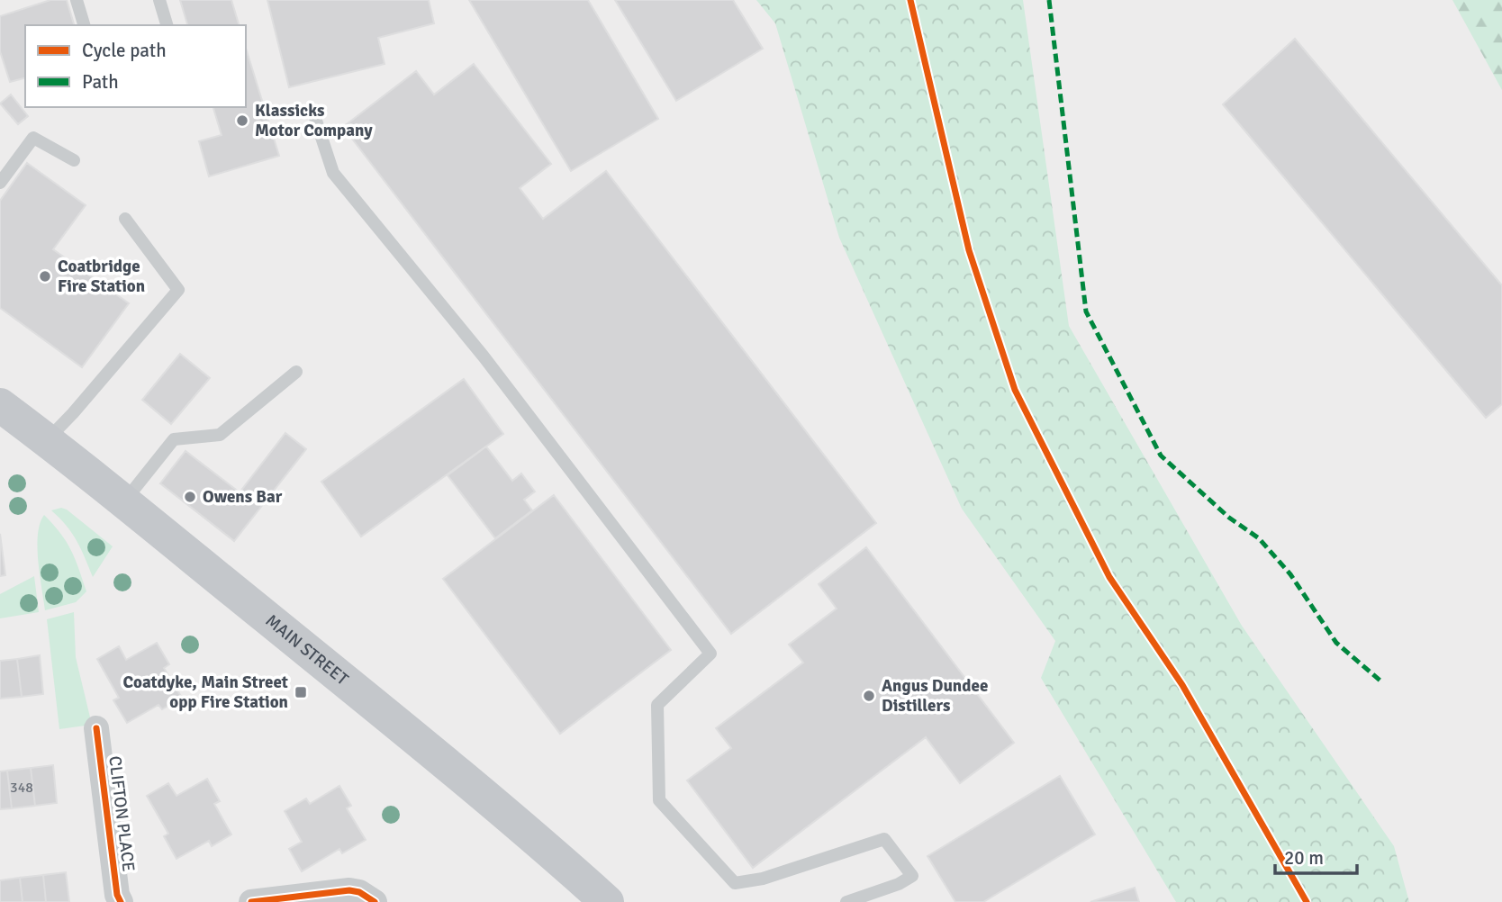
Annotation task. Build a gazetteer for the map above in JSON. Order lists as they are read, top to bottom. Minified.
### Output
{"streets":{"main road":["MAIN STREET"],"street":["CLIFTON PLACE"]},"places":{"other":["Klassicks Motor Company","Coatbridge Fire Station","Owens Bar","Angus Dundee Distillers"],"transit":["Coatdyke, Main Street opp Fire Station"]},"house_numbers":["348"],"legend":["Cycle path","Path"],"scale_bar":"20 m"}
